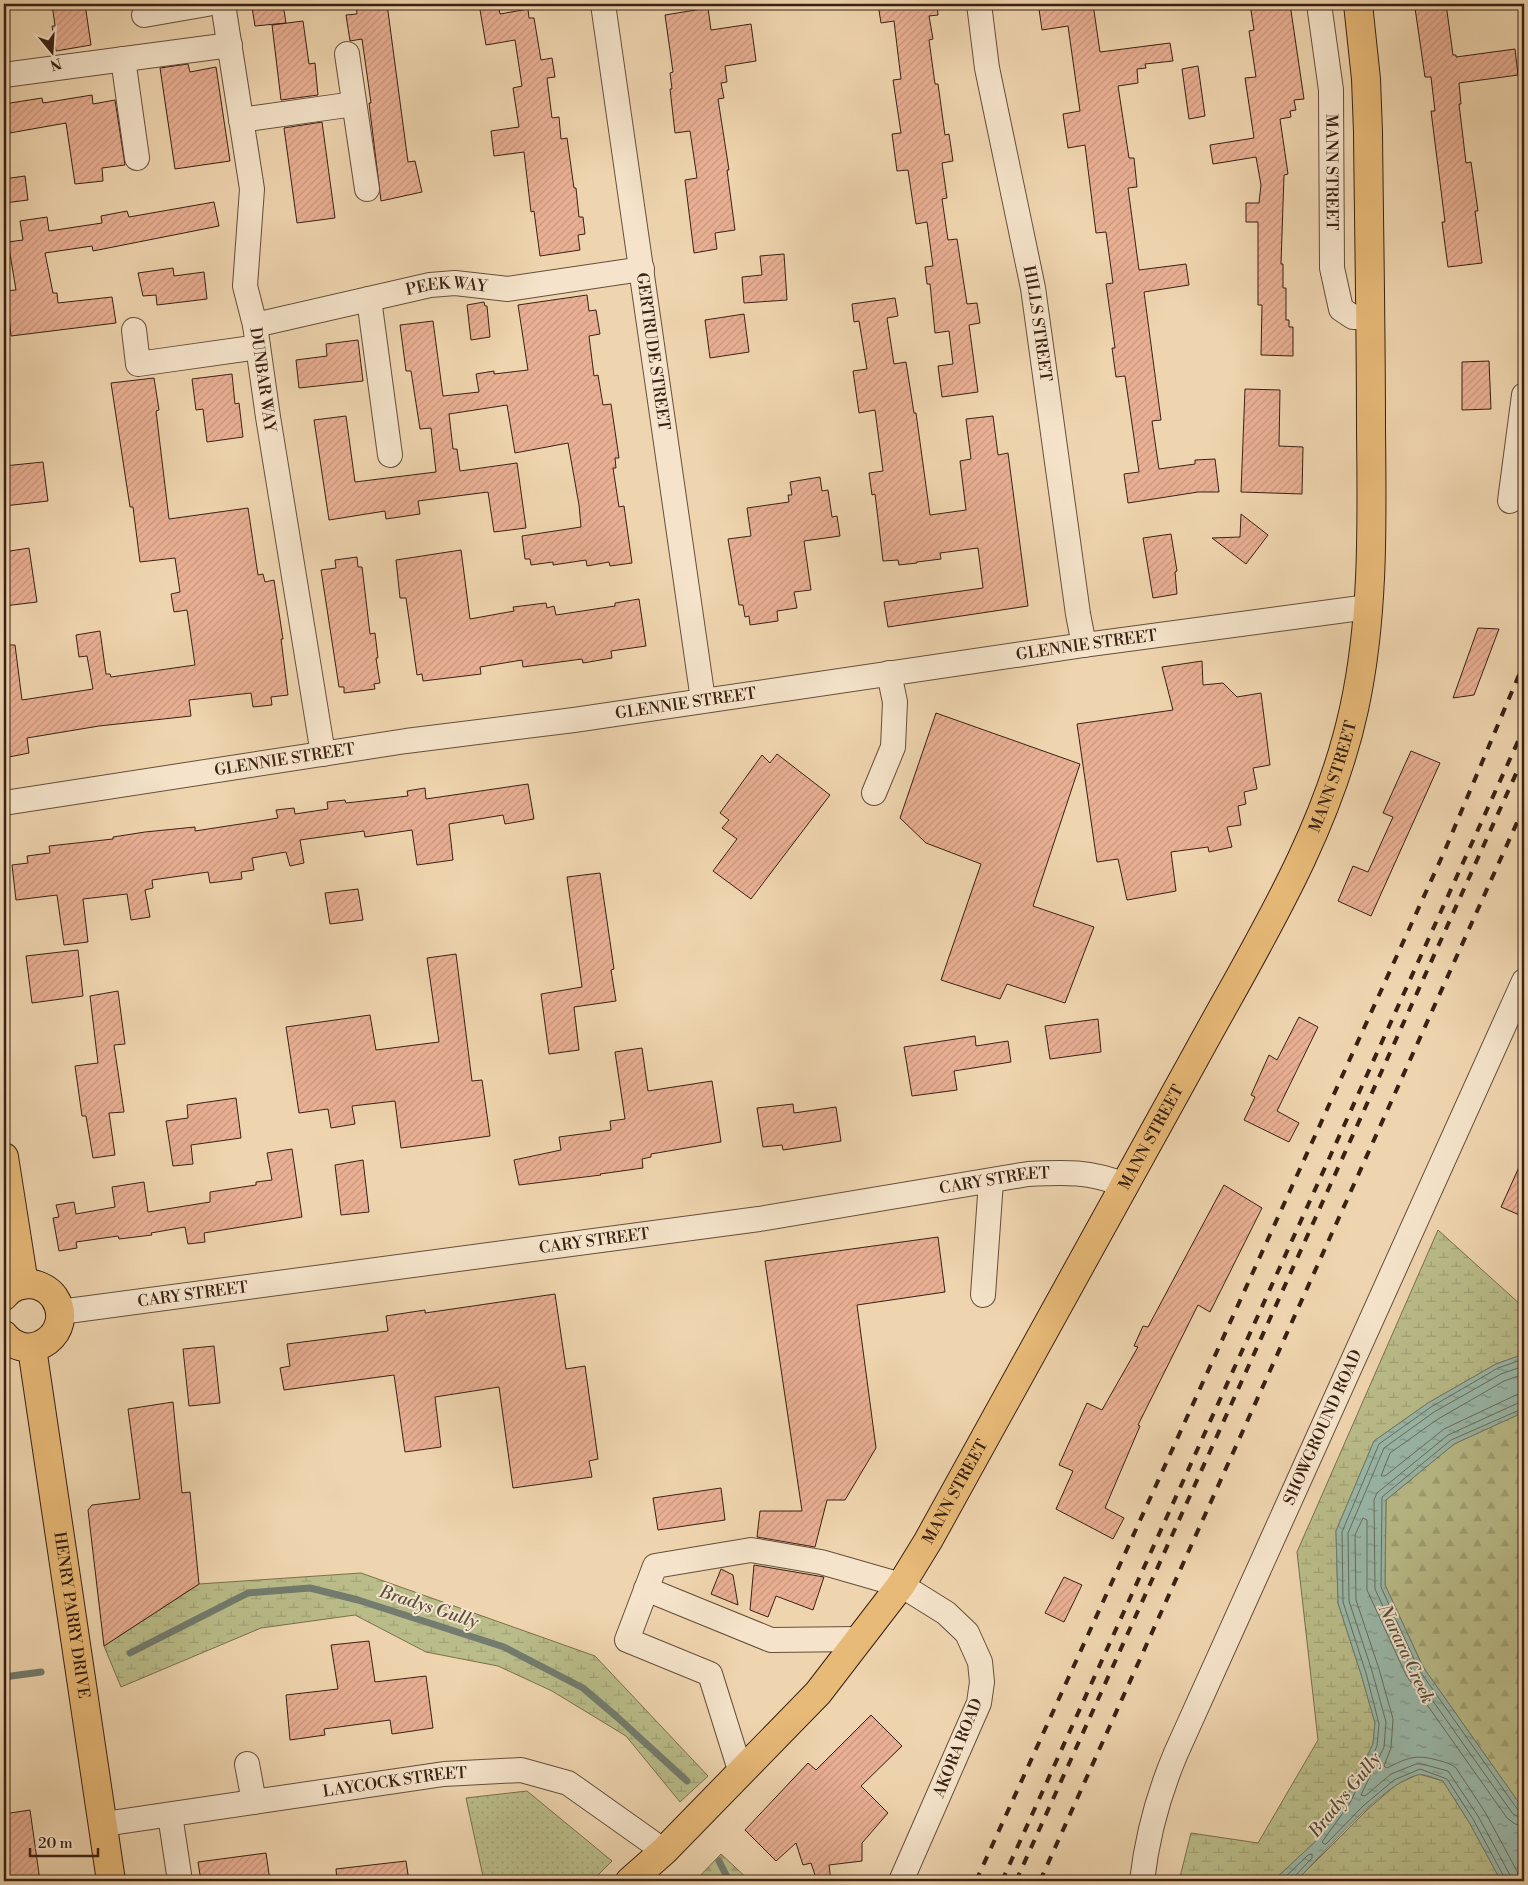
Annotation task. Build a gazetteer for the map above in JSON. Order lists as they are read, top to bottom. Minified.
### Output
{"streets":{"main road":["MANN STREET","HENRY PARRY DRIVE"],"street":["PEEK WAY","HILLS STREET","GERTRUDE STREET","DUNBAR WAY","GLENNIE STREET","CARY STREET","SHOWGROUND ROAD","AKORA ROAD","LAYCOCK STREET"]},"crossings":[["MANN STREET","GLENNIE STREET"],["MANN STREET","CARY STREET"],["MANN STREET","AKORA ROAD"],["MANN STREET","LAYCOCK STREET"],["PEEK WAY","GERTRUDE STREET"],["PEEK WAY","DUNBAR WAY"],["HILLS STREET","GLENNIE STREET"],["GERTRUDE STREET","GLENNIE STREET"],["DUNBAR WAY","GLENNIE STREET"],["HENRY PARRY DRIVE","LAYCOCK STREET"]],"water":["Bradys Gully","Narara Creek"],"scale_bar":"20 m","north":"bottom"}
